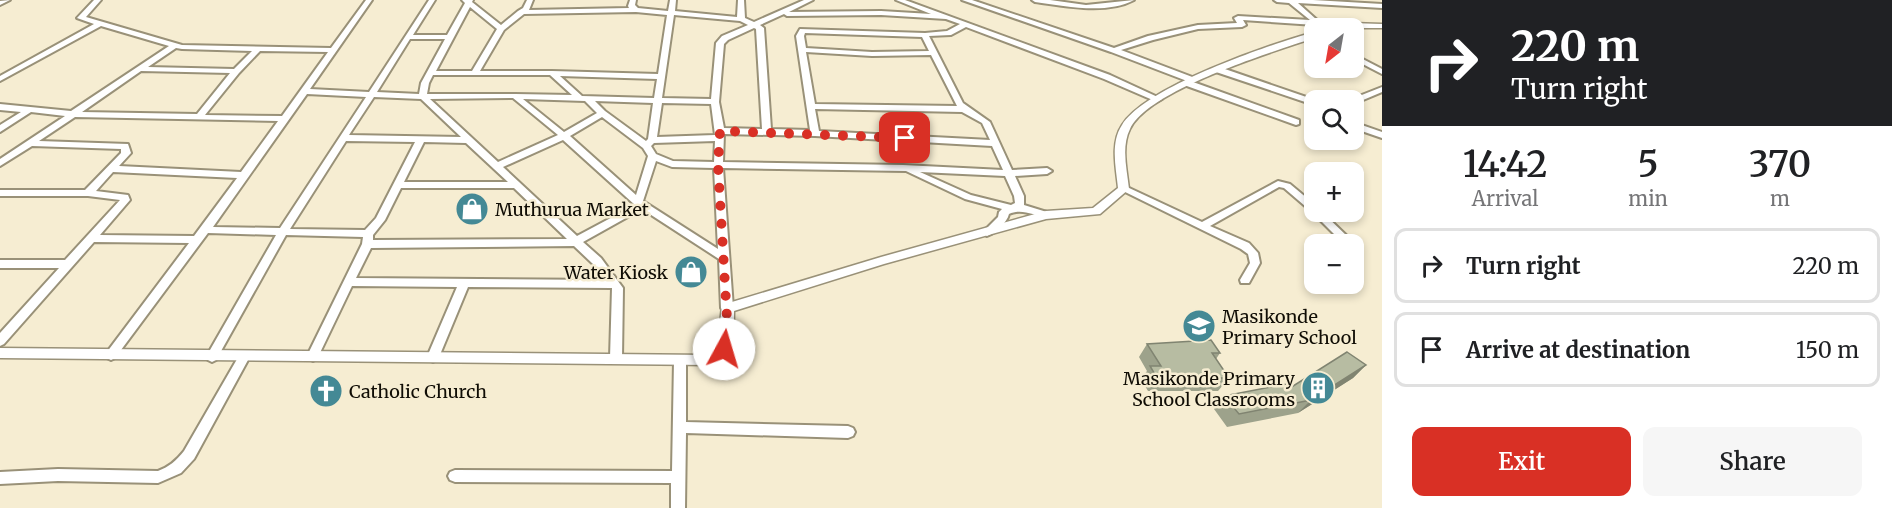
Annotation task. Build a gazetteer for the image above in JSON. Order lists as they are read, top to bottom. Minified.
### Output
{"places":{"shop":["Muthurua Market","Water Kiosk"],"school or university":["Masikonde Primary School"],"building":["Masikonde Primary School Classrooms"],"church":["Catholic Church"]},"north":"bottom left","page":{"turn":["220 m","Turn right"],"map_buttons":["+","−"],"eta":["14:42","Arrival","5","min","370","m"],"list":[{"name":"Turn right","value":"220 m"},{"name":"Arrive at destination","value":"150 m"}],"buttons":["Exit","Share"]}}
